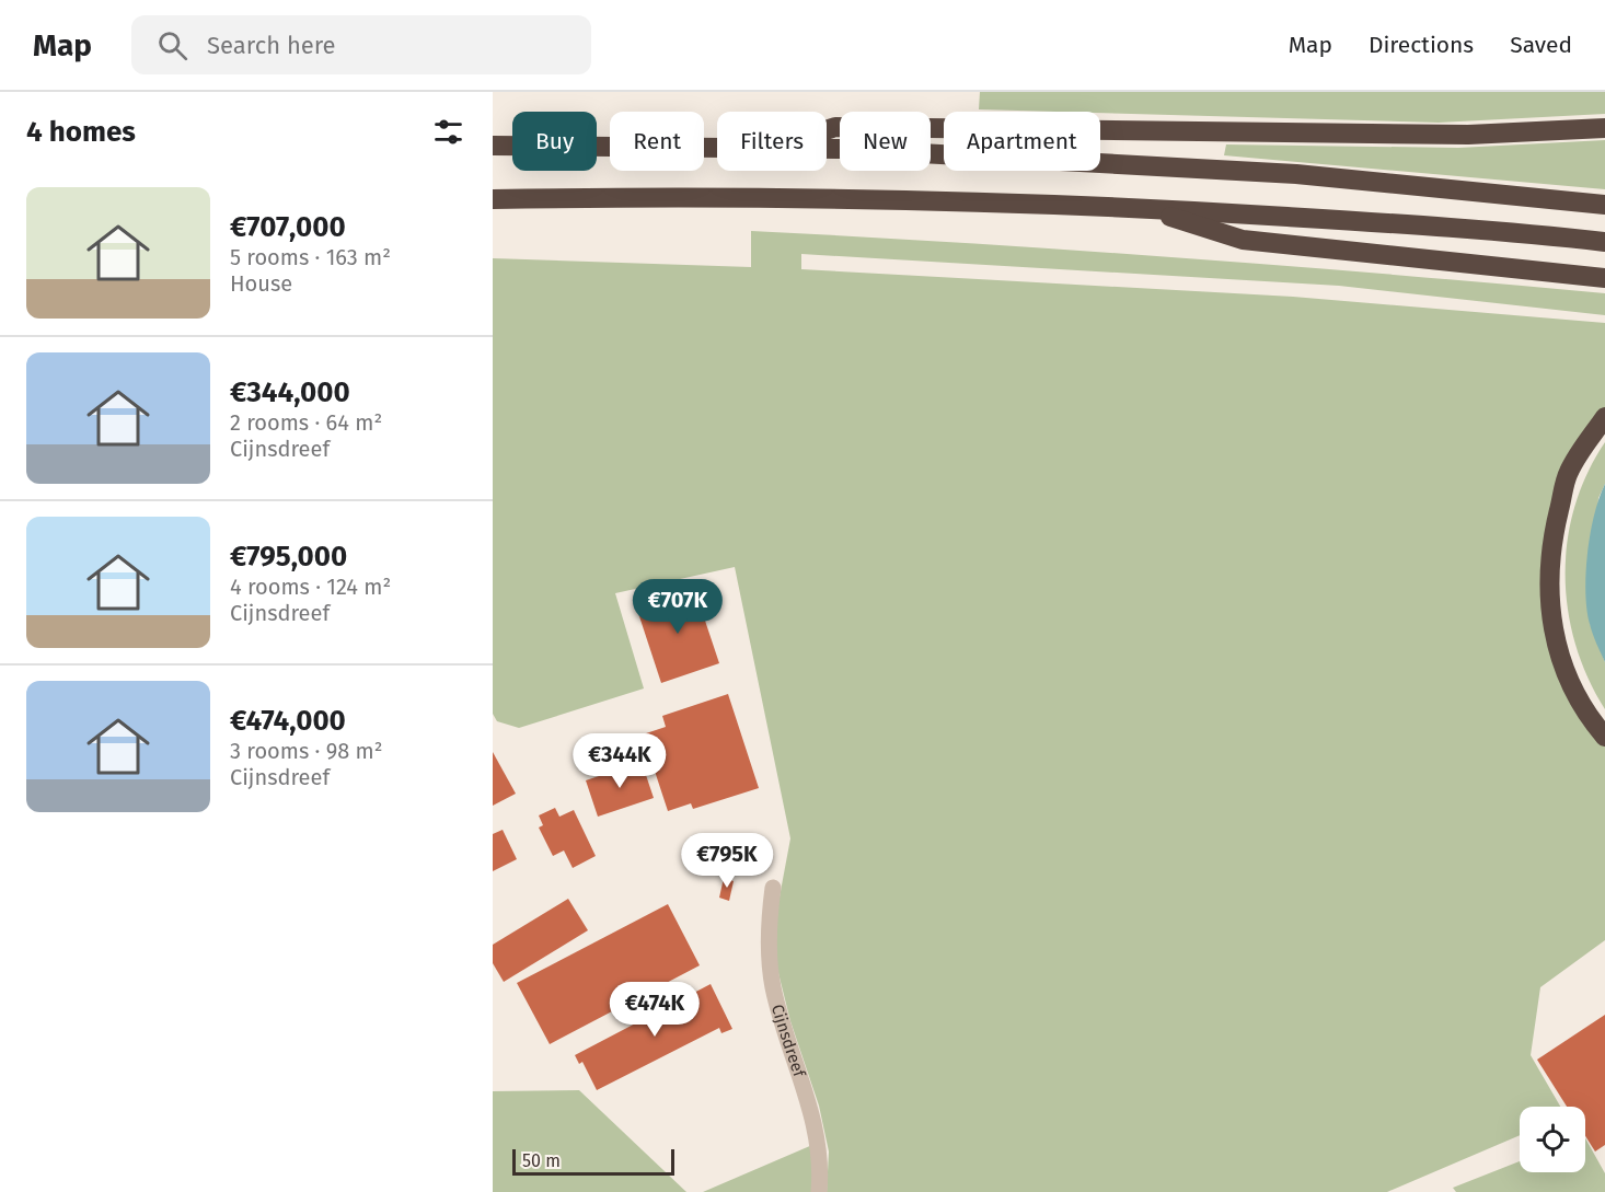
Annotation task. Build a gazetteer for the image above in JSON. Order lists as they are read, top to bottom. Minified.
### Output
{"streets":{"street":["Cijnsdreef"]},"scale_bar":"50 m","page":{"header":"Map","search":"Search here","nav":["Map","Directions","Saved"],"heading":"4 homes","chip":["Buy","Rent","Filters","New","Apartment"],"list":[{"name":"€707,000","note":"5 rooms · 163 m² · House"},{"name":"€344,000","note":"2 rooms · 64 m² · Cijnsdreef"},{"name":"€795,000","note":"4 rooms · 124 m² · Cijnsdreef"},{"name":"€474,000","note":"3 rooms · 98 m² · Cijnsdreef"}],"price":["€707K","€344K","€795K","€474K"],"scale":"50 m"}}
